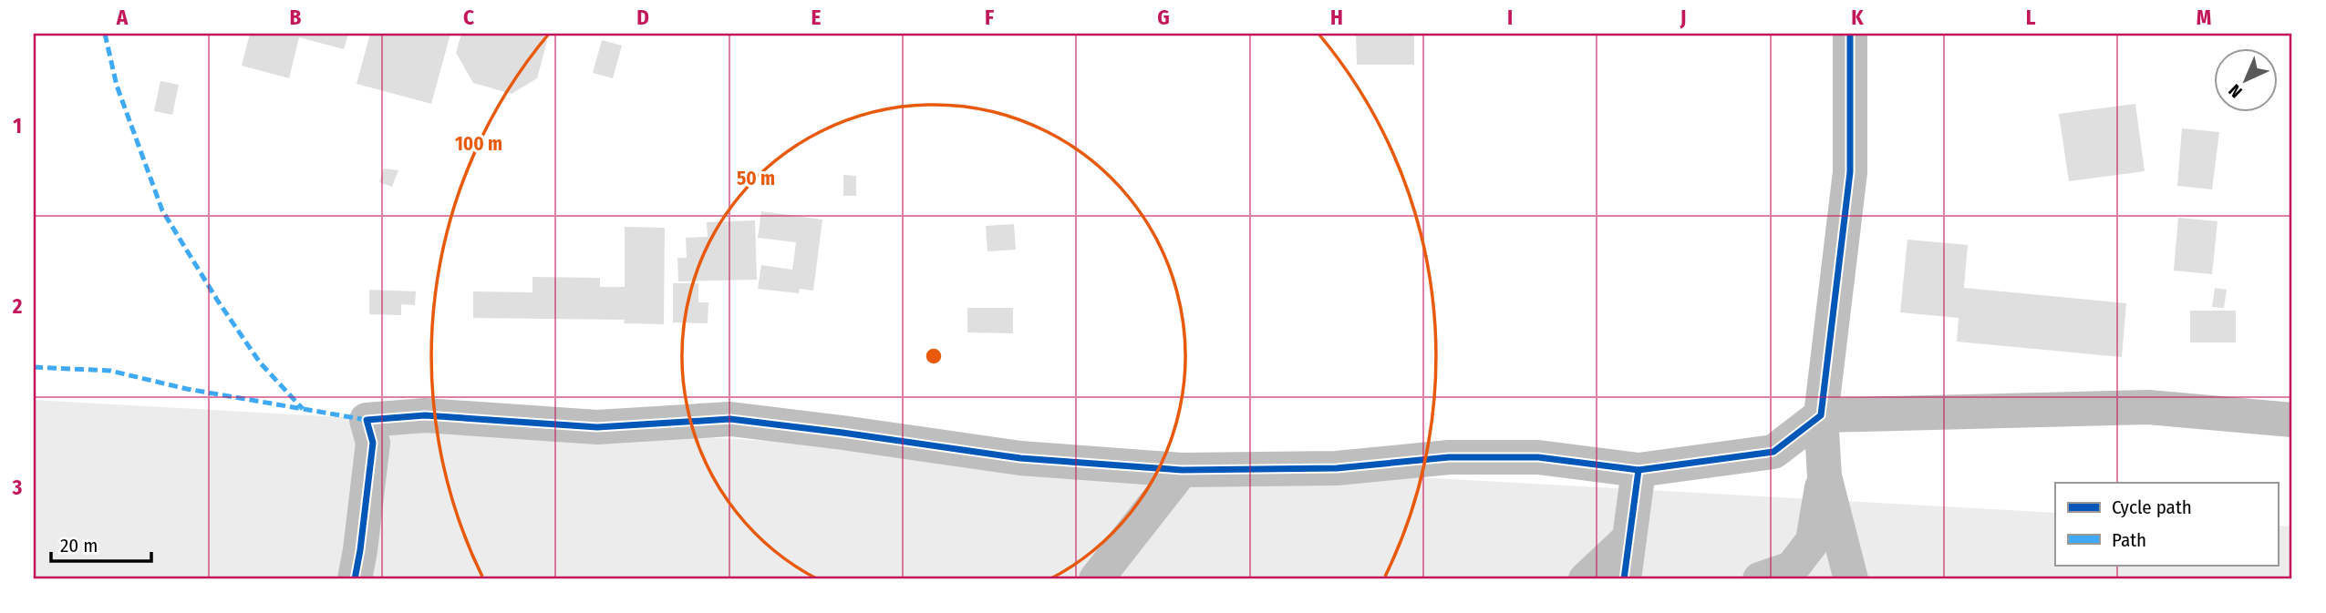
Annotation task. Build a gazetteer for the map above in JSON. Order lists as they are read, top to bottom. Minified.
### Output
{"legend":["Cycle path","Path"],"scale_bar":"20 m","north":"bottom left","grid":{"columns":["A","B","C","D","E","F","G","H","I","J","K","L","M"],"rows":["1","2","3"]},"rings":["100 m","50 m"]}
